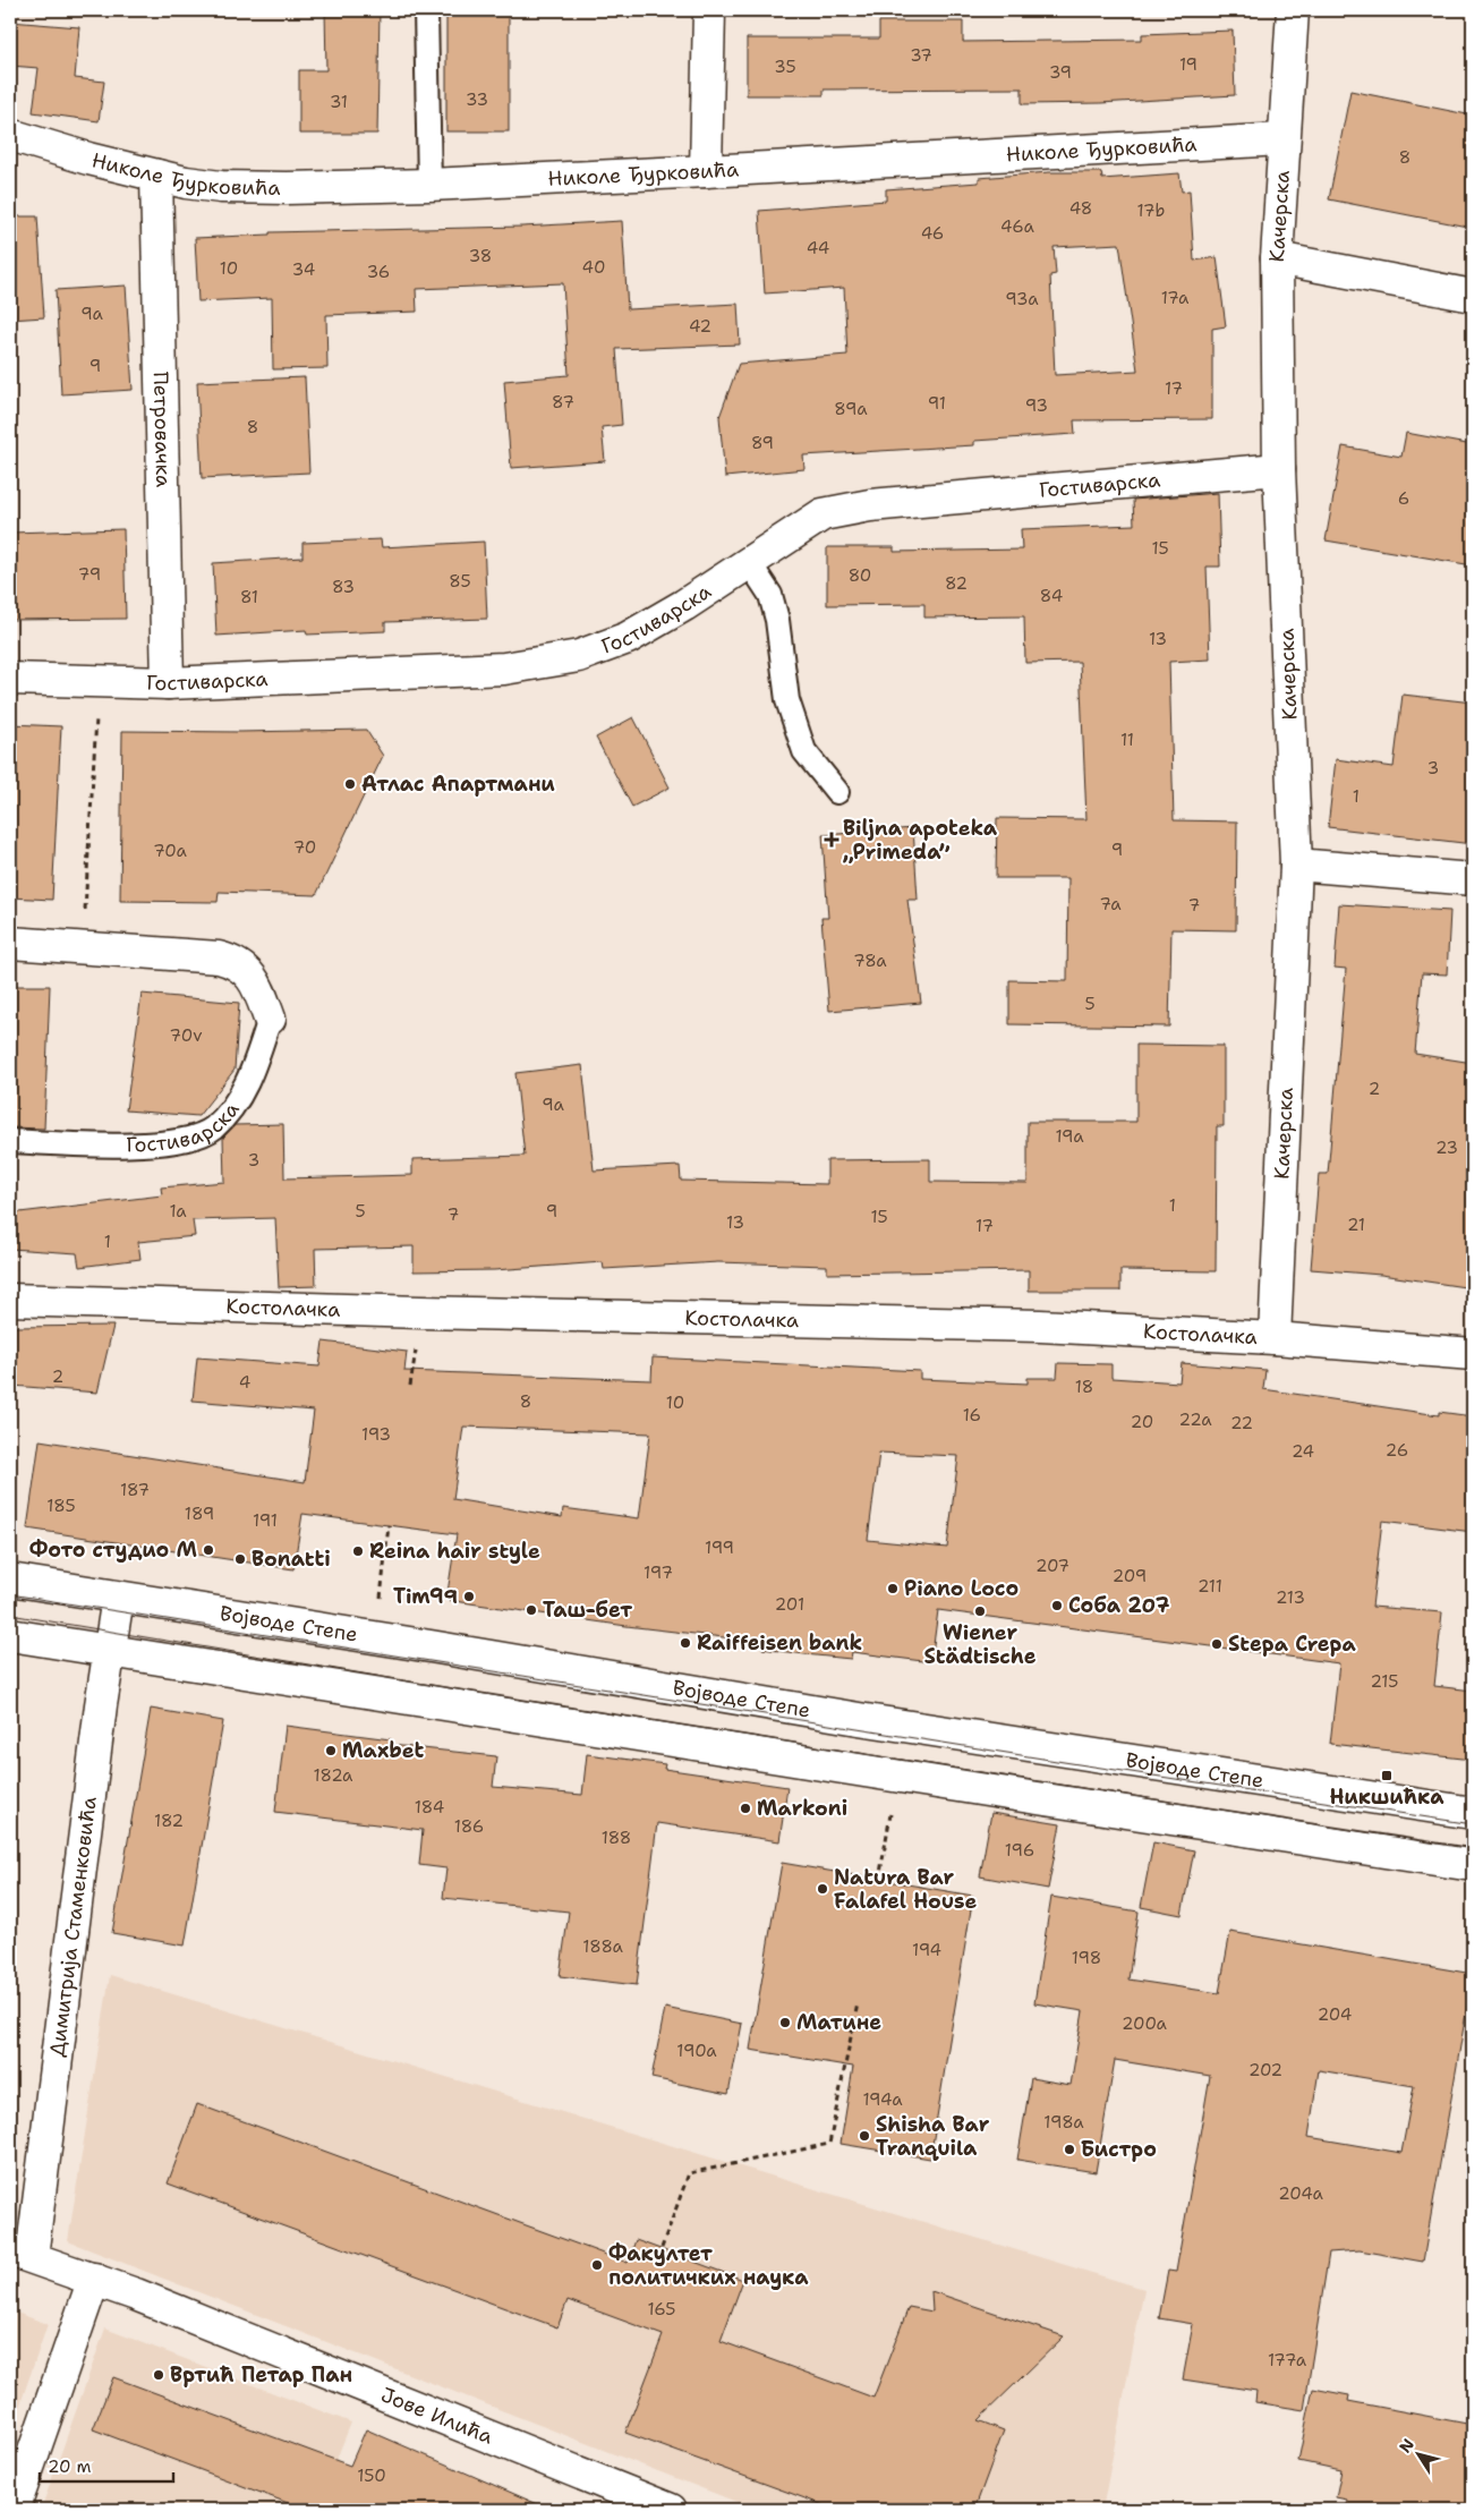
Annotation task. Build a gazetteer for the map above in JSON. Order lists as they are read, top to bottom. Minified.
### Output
{"streets":{"street":["Николе Ђурковића","Качерска","Петровачка","Гостиварска","Костолачка","Војводе Степе","Димитрија Стаменковића","Јове Илића"]},"crossings":[["Николе Ђурковића","Качерска"],["Николе Ђурковића","Петровачка"],["Качерска","Гостиварска"],["Качерска","Костолачка"],["Петровачка","Гостиварска"],["Војводе Степе","Димитрија Стаменковића"],["Димитрија Стаменковића","Јове Илића"]],"places":{"other":["Атлас Апартмани","Фото студио М","Reina hair style","Bonatti","Piano Loco","Tim99","Соба 207","Таш-бет","Wiener Städtische","Raiffeisen bank","Stepa Crepa","Maxbet","Markoni","Natura Bar Falafel House","Матине","Shisha Bar Tranquila","Бистро","Факултет политичких наука","Вртић Петар Пан"],"health":["Biljna apoteka „Primeda”"],"transit":["Никшићка"]},"house_numbers":["37","19","35","39","33","31","8","48","17b","46a","46","44","38","40","10","34","36","17a","93a","9a","42","9","17","87","91","93","89a","8","89","6","15","79","80","85","82","83","84","81","13","11","3","1","70","9","70a","7a","7","78a","5","70v","2","9a","19a","23","3","1","1a","5","9","7","15","13","21","17","1","2","4","18","8","10","16","22a","20","22","193","26","24","187","185","189","191","199","207","197","209","211","213","201","215","182a","184","182","186","188","196","188a","194","198","204","200a","190a","202","194a","198a","204a","165","177a","150"],"scale_bar":"20 m","north":"top left"}
